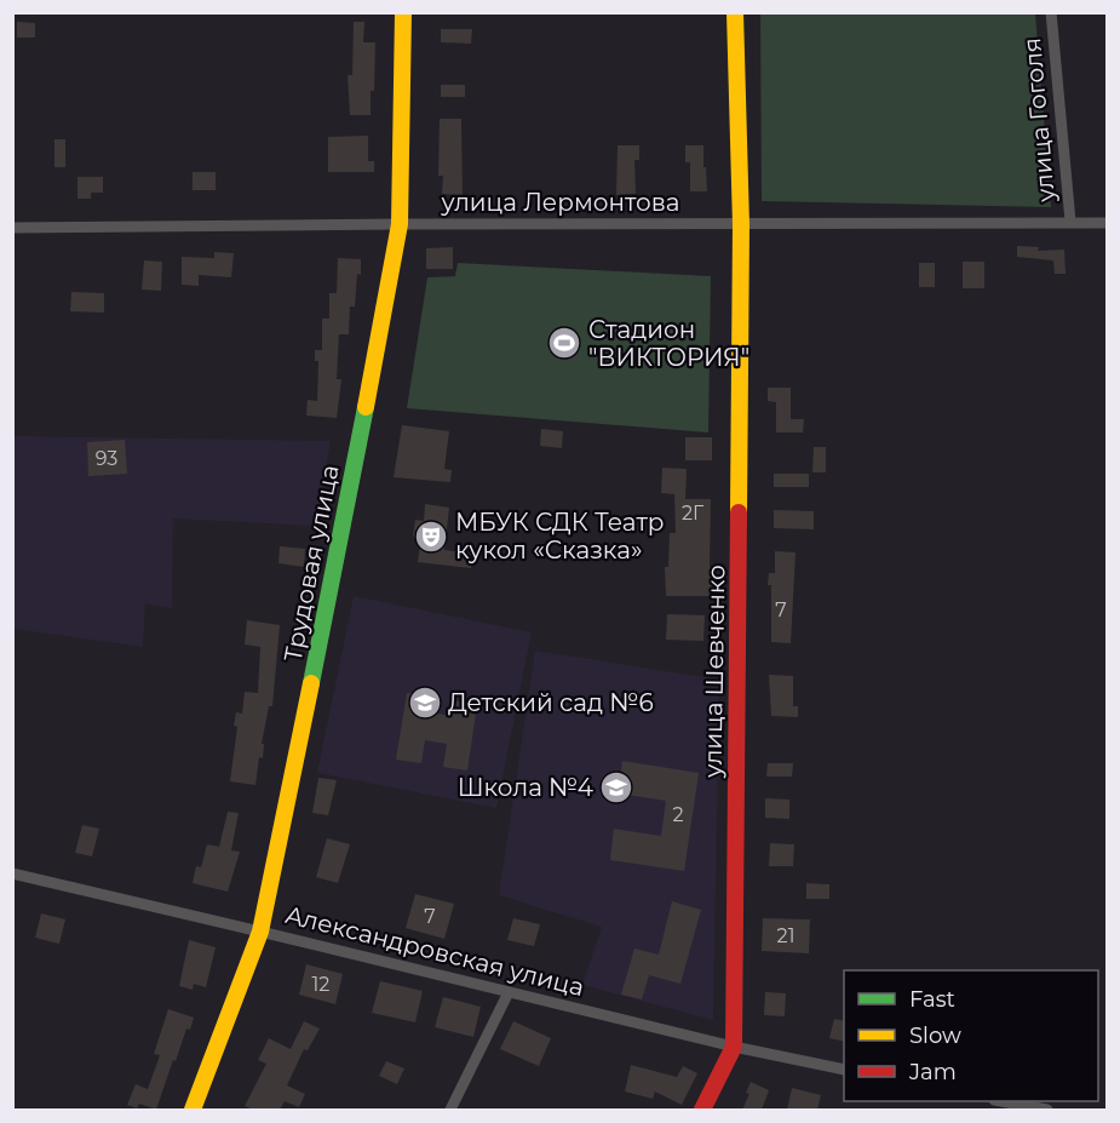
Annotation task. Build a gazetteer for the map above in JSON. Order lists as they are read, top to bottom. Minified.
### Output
{"streets":{"street":["улица Гоголя","улица Лермонтова","Трудовая улица","улица Шевченко","Александровская улица"]},"crossings":[["улица Гоголя","улица Лермонтова"],["улица Лермонтова","Трудовая улица"],["улица Лермонтова","улица Шевченко"],["Трудовая улица","Александровская улица"],["улица Шевченко","Александровская улица"]],"places":{"sports":["Стадион \"ВИКТОРИЯ\""],"theatre":["МБУК СДК Театр кукол «Сказка»"],"school or university":["Детский сад №6","Школа №4"]},"house_numbers":["93","2Г","7","2","7","21","12"],"legend":["Fast","Slow","Jam"]}
